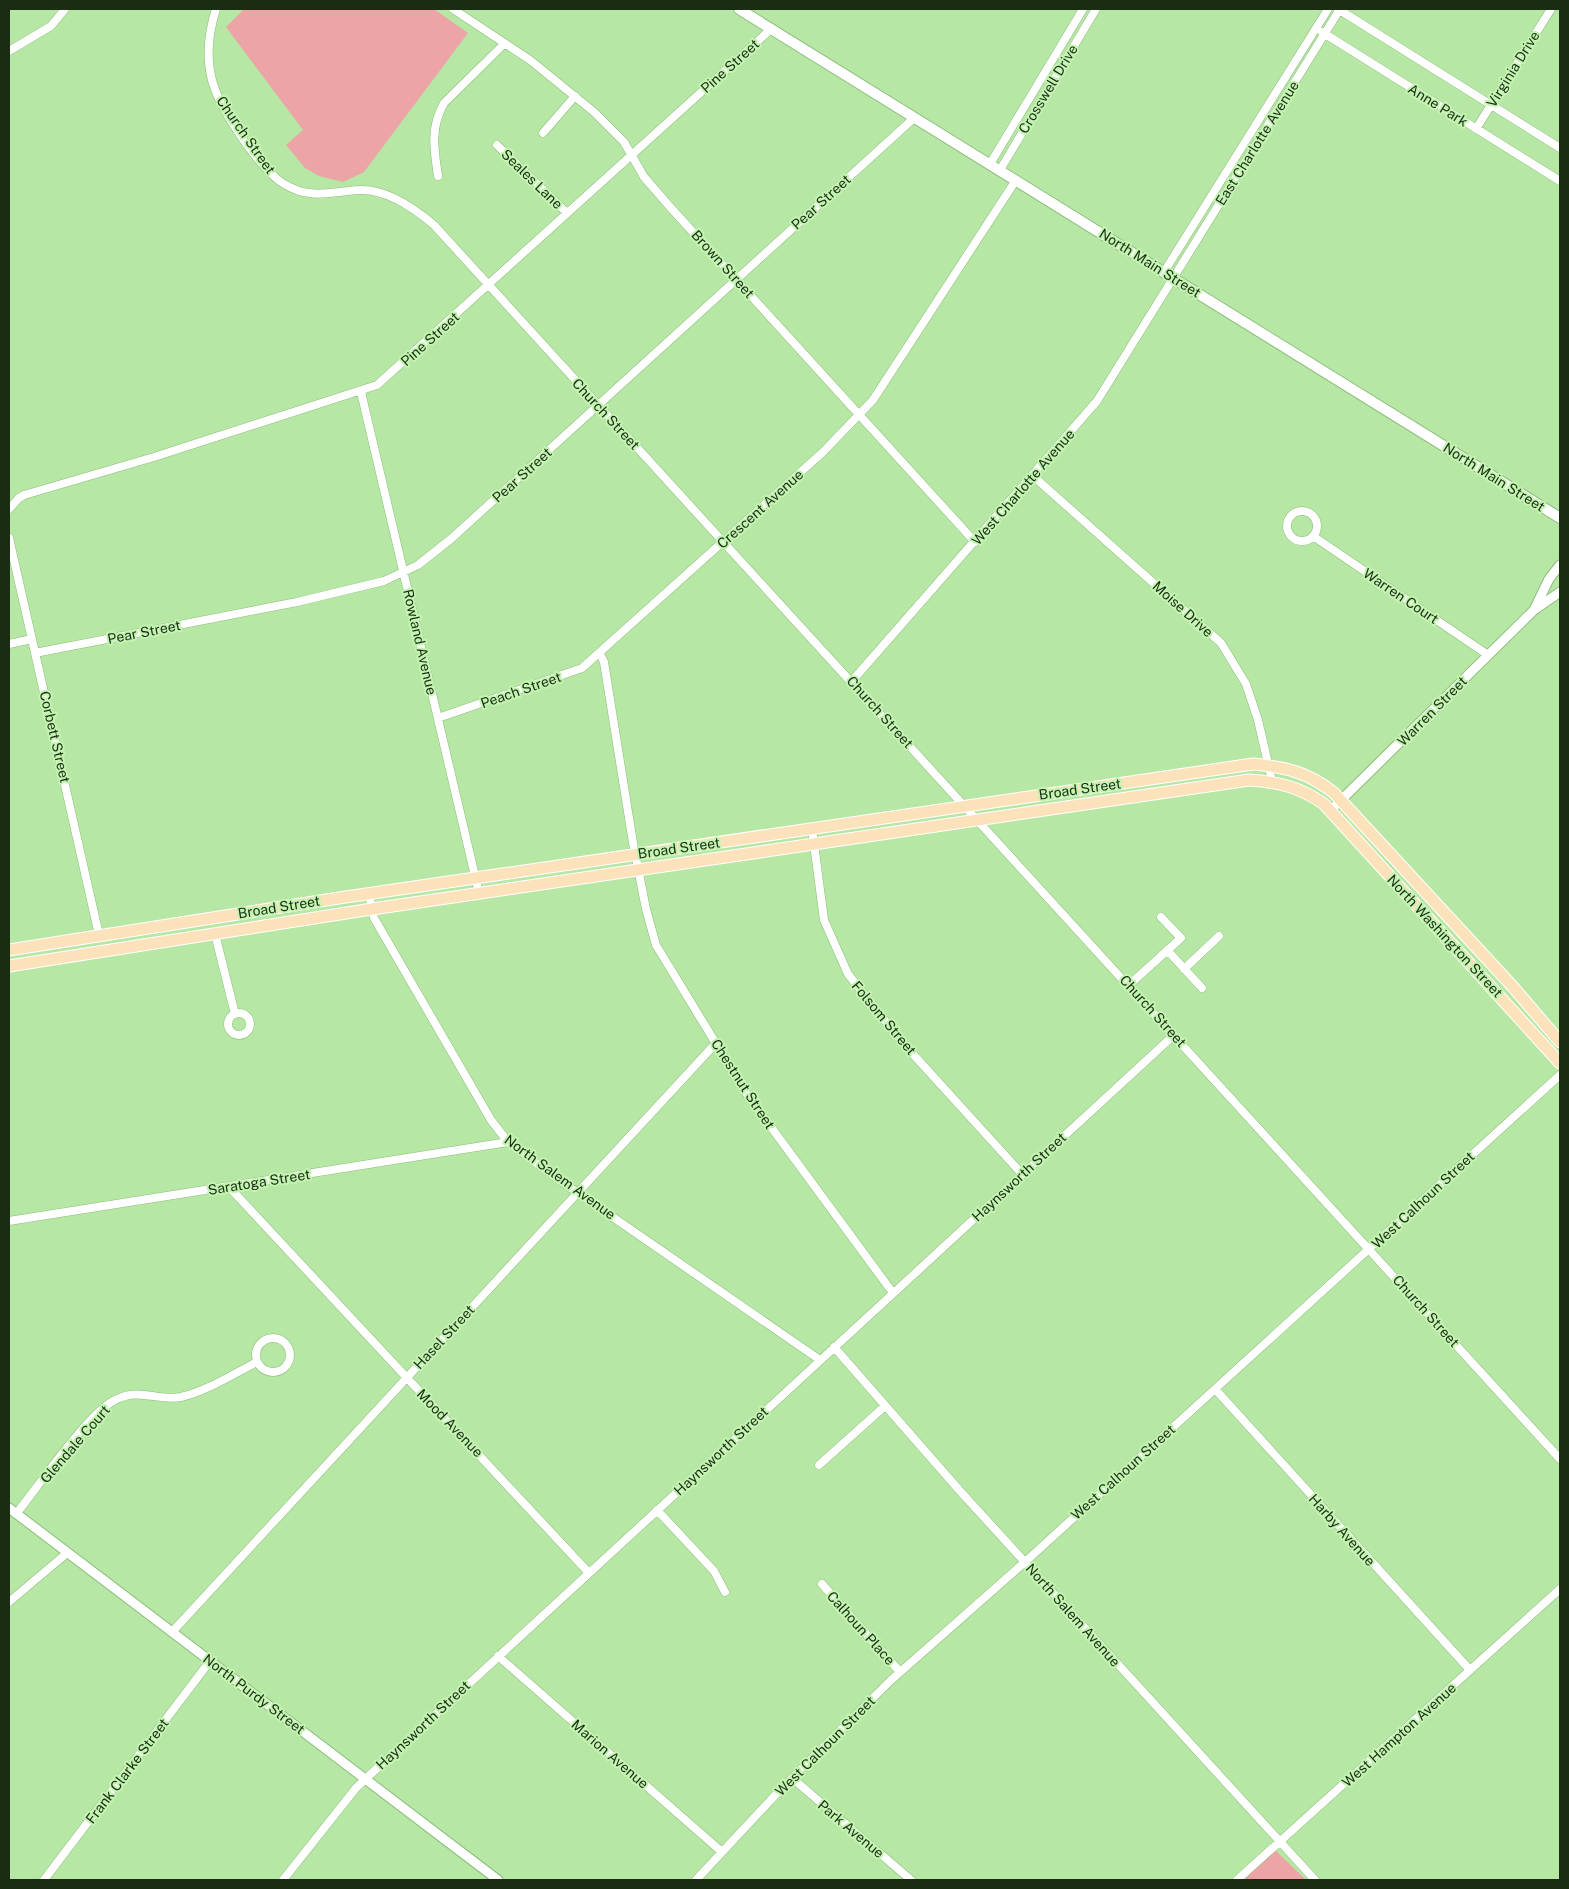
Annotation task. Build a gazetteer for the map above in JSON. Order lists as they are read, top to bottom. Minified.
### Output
{"streets":{"main road":["North Main Street","Broad Street","North Washington Street"],"street":["Pine Street","Virginia Drive","Crosswell Drive","Anne Park","Church Street","East Charlotte Avenue","Seales Lane","Pear Street","Brown Street","West Charlotte Avenue","Crescent Avenue","Warren Court","Moise Drive","Rowland Avenue","Peach Street","Warren Street","Corbett Street","Folsom Street","Chestnut Street","North Salem Avenue","Haynsworth Street","Saratoga Street","West Calhoun Street","Hasel Street","Mood Avenue","Glendale Court","Harby Avenue","Calhoun Place","North Purdy Street","West Hampton Avenue","Marion Avenue","Frank Clarke Street","Park Avenue"]},"crossings":[["Pine Street","Church Street"],["Pine Street","Seales Lane"],["Pine Street","North Main Street"],["Pine Street","Brown Street"],["Pine Street","Rowland Avenue"],["Virginia Drive","Anne Park"],["Crosswell Drive","North Main Street"],["Anne Park","East Charlotte Avenue"],["Church Street","Pear Street"],["Church Street","West Charlotte Avenue"],["Church Street","Crescent Avenue"],["Church Street","Broad Street"],["Church Street","Haynsworth Street"],["Church Street","West Calhoun Street"],["East Charlotte Avenue","North Main Street"],["East Charlotte Avenue","West Charlotte Avenue"],["Pear Street","North Main Street"],["Pear Street","Brown Street"],["Pear Street","Rowland Avenue"],["Pear Street","Corbett Street"],["North Main Street","West Charlotte Avenue"],["North Main Street","Crescent Avenue"],["Brown Street","West Charlotte Avenue"],["Brown Street","Crescent Avenue"],["West Charlotte Avenue","Moise Drive"],["Crescent Avenue","Peach Street"],["Warren Court","Warren Street"],["Moise Drive","Broad Street"],["Rowland Avenue","Peach Street"],["Rowland Avenue","Broad Street"],["Warren Street","Broad Street"],["Warren Street","North Washington Street"],["Corbett Street","Broad Street"],["Broad Street","North Washington Street"],["Broad Street","Folsom Street"],["Broad Street","Chestnut Street"],["Broad Street","North Salem Avenue"],["Folsom Street","Haynsworth Street"],["Chestnut Street","Haynsworth Street"],["Chestnut Street","Hasel Street"],["North Salem Avenue","Haynsworth Street"],["North Salem Avenue","Saratoga Street"],["North Salem Avenue","West Calhoun Street"],["North Salem Avenue","Hasel Street"],["North Salem Avenue","West Hampton Avenue"],["Haynsworth Street","Mood Avenue"],["Haynsworth Street","North Purdy Street"],["Haynsworth Street","Marion Avenue"],["Saratoga Street","Mood Avenue"],["West Calhoun Street","Harby Avenue"],["West Calhoun Street","Calhoun Place"],["West Calhoun Street","Marion Avenue"],["West Calhoun Street","Park Avenue"],["Hasel Street","Mood Avenue"],["Hasel Street","North Purdy Street"],["Glendale Court","North Purdy Street"],["Harby Avenue","West Hampton Avenue"],["North Purdy Street","Frank Clarke Street"]]}
